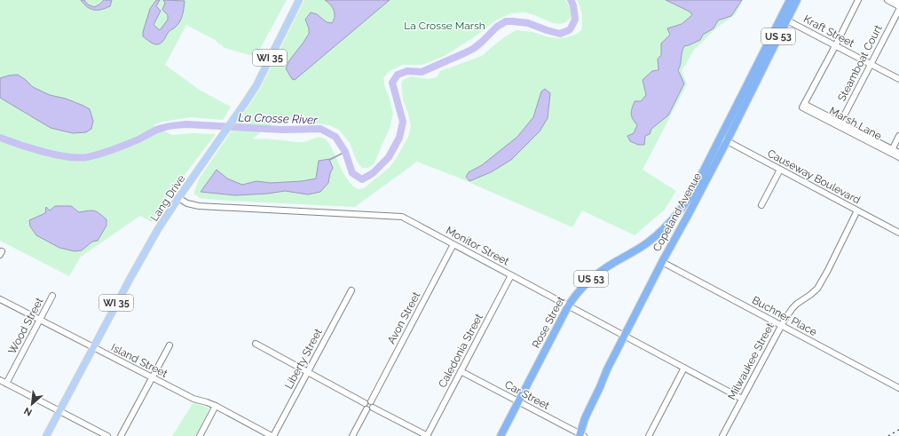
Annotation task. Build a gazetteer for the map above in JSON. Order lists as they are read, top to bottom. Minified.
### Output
{"streets":{"highway":["US 53","Copeland Avenue","Rose Street"],"main road":["WI 35","Lang Drive"],"street":["Kraft Street","Steamboat Court","Marsh Lane","Causeway Boulevard","Monitor Street","Buchner Place","Avon Street","Wood Street","Caledonia Street","Liberty Street","Island Street","Milwaukee Street","Car Street"]},"crossings":[["Kraft Street","Steamboat Court"],["Kraft Street","Marsh Lane"],["Kraft Street","Copeland Avenue"],["WI 35","Lang Drive"],["Steamboat Court","Marsh Lane"],["Causeway Boulevard","Copeland Avenue"],["Causeway Boulevard","Milwaukee Street"],["Lang Drive","Monitor Street"],["Lang Drive","Island Street"],["Copeland Avenue","Monitor Street"],["Copeland Avenue","Buchner Place"],["Copeland Avenue","Rose Street"],["Copeland Avenue","Car Street"],["Monitor Street","Avon Street"],["Monitor Street","Rose Street"],["Monitor Street","Caledonia Street"],["Monitor Street","Milwaukee Street"],["Buchner Place","Milwaukee Street"],["Rose Street","Car Street"],["Wood Street","Island Street"],["Caledonia Street","Car Street"],["Liberty Street","Island Street"]],"water":["La Crosse River"],"parks":["La Crosse Marsh"],"north":"bottom left"}
